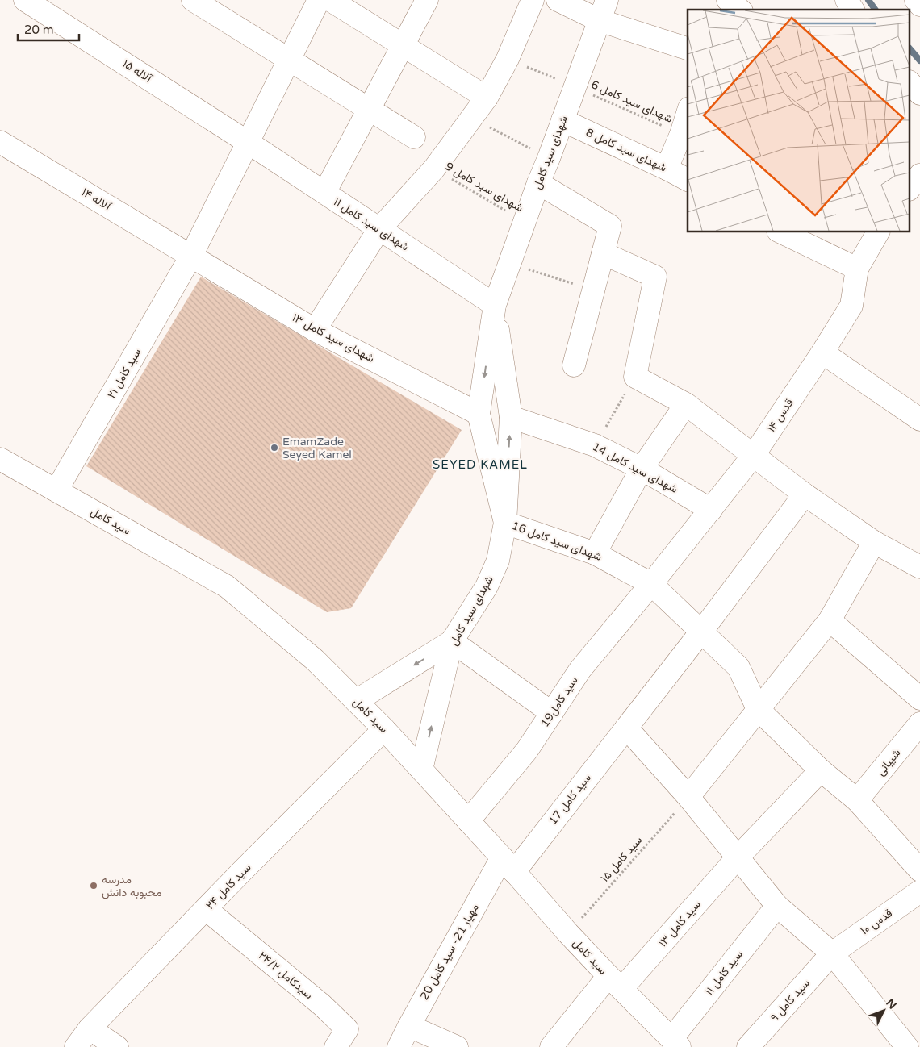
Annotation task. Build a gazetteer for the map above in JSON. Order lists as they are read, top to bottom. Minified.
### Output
{"streets":{"street":["آلاله ۱۵","شهدای سید کامل 8","شهدای سید کامل","آلاله ۱۴","شهدای سید کامل ۱۱","شهدای سید کامل ۱۳","سید کامل ۲۱","قدس ۱۴","شهدای سید کامل 14","سید کامل","شهدای سید کامل 16","سید کامل19","شیبانی","سید کامل 17","سید کامل ۲۴","قدس ۱۰","سید کامل ۱۳","مهیار 21- سید کامل 20","سید کامل ۱۱","سیدکامل ۲۴/۲","سید کامل ۹"],"path":["شهدای سید کامل 6","شهدای سید کامل 9","سید کامل ۱۵"]},"crossings":[["آلاله ۱۵","شهدای سید کامل ۱۱"],["آلاله ۱۵","سید کامل ۲۱"],["شهدای سید کامل 6","شهدای سید کامل"],["شهدای سید کامل 8","شهدای سید کامل"],["شهدای سید کامل","شهدای سید کامل 9"],["شهدای سید کامل","شهدای سید کامل ۱۱"],["شهدای سید کامل","شهدای سید کامل ۱۳"],["شهدای سید کامل","شهدای سید کامل 14"],["شهدای سید کامل","سید کامل"],["شهدای سید کامل","شهدای سید کامل 16"],["آلاله ۱۴","شهدای سید کامل ۱۳"],["آلاله ۱۴","سید کامل ۲۱"],["شهدای سید کامل ۱۱","سید کامل ۲۱"],["شهدای سید کامل ۱۳","سید کامل ۲۱"],["سید کامل ۲۱","سید کامل"],["قدس ۱۴","شهدای سید کامل 14"],["قدس ۱۴","شهدای سید کامل 16"],["قدس ۱۴","سید کامل19"],["سید کامل","سید کامل19"],["سید کامل","سید کامل 17"],["سید کامل","سید کامل ۱۵"],["سید کامل","سید کامل ۲۴"],["سید کامل","سید کامل ۱۳"],["سید کامل","مهیار 21- سید کامل 20"],["سید کامل","سید کامل ۱۱"],["شهدای سید کامل 16","سید کامل19"],["شهدای سید کامل 16","سید کامل 17"],["سید کامل 17","مهیار 21- سید کامل 20"],["سید کامل ۲۴","سیدکامل ۲۴/۲"],["قدس ۱۰","سید کامل ۹"]],"districts":["SEYED KAMEL"],"places":["EmamZade Seyed Kamel","مدرسه محبوبه دانش"],"scale_bar":"20 m","north":"top right"}
